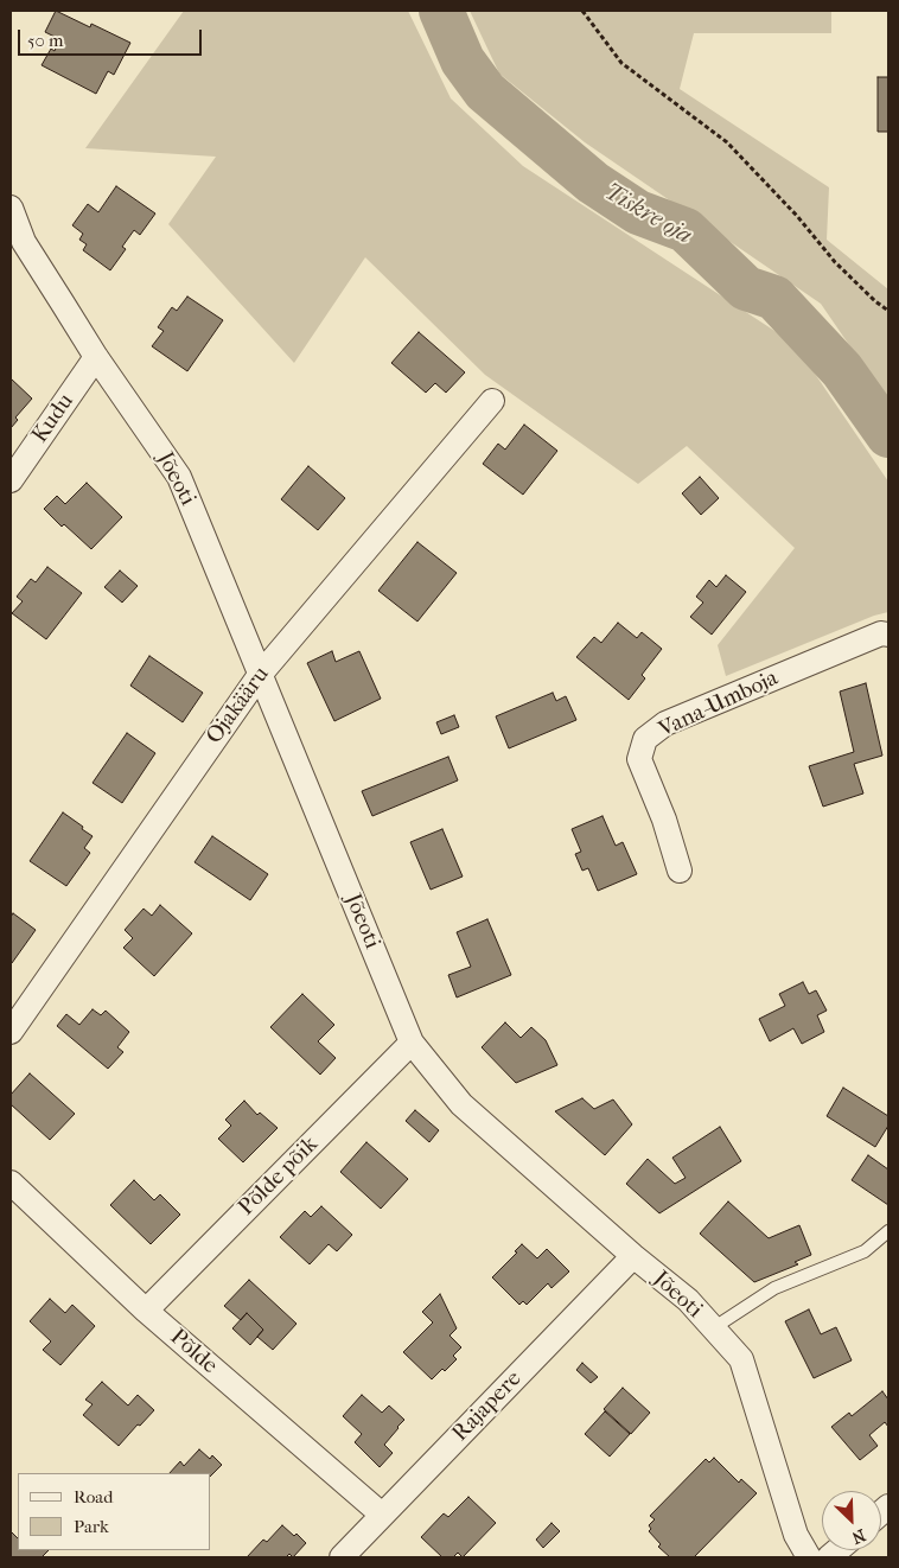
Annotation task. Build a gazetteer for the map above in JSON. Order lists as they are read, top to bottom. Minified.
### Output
{"streets":{"street":["Kudu","Jõeoti","Vana-Umboja","Ojakääru","Põlde põik","Põlde","Rajapere"]},"crossings":[["Kudu","Jõeoti"],["Jõeoti","Ojakääru"],["Jõeoti","Põlde põik"],["Jõeoti","Rajapere"],["Põlde põik","Põlde"],["Põlde","Rajapere"]],"water":["Tiskre oja"],"legend":["Road","Park"],"scale_bar":"50 m","north":"bottom right"}
